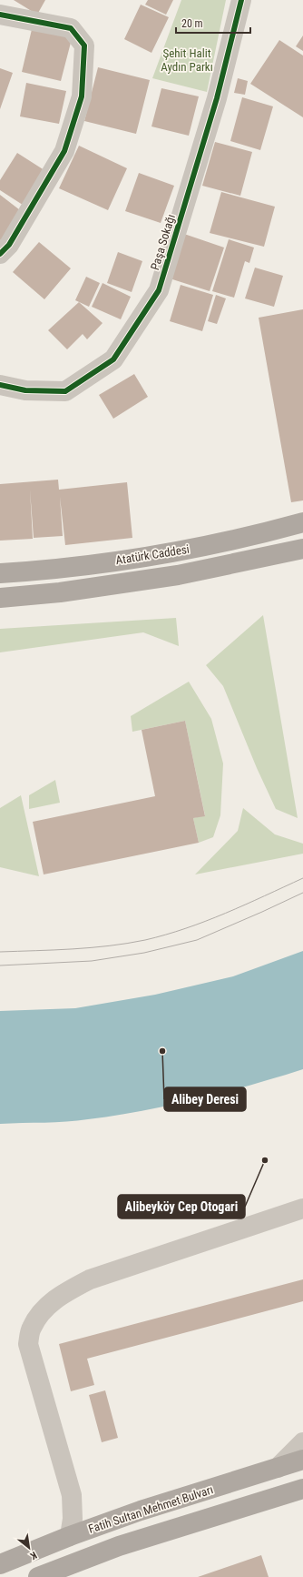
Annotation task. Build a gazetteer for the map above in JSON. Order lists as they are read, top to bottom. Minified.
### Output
{"streets":{"main road":["Atatürk Caddesi","Fatih Sultan Mehmet Bulvarı"],"street":["Paşa Sokağı"]},"parks":["Şehit Halit Aydın Parkı"],"places":["Alibey Deresi","Alibeyköy Cep Otogari"],"scale_bar":"20 m","north":"bottom right"}
